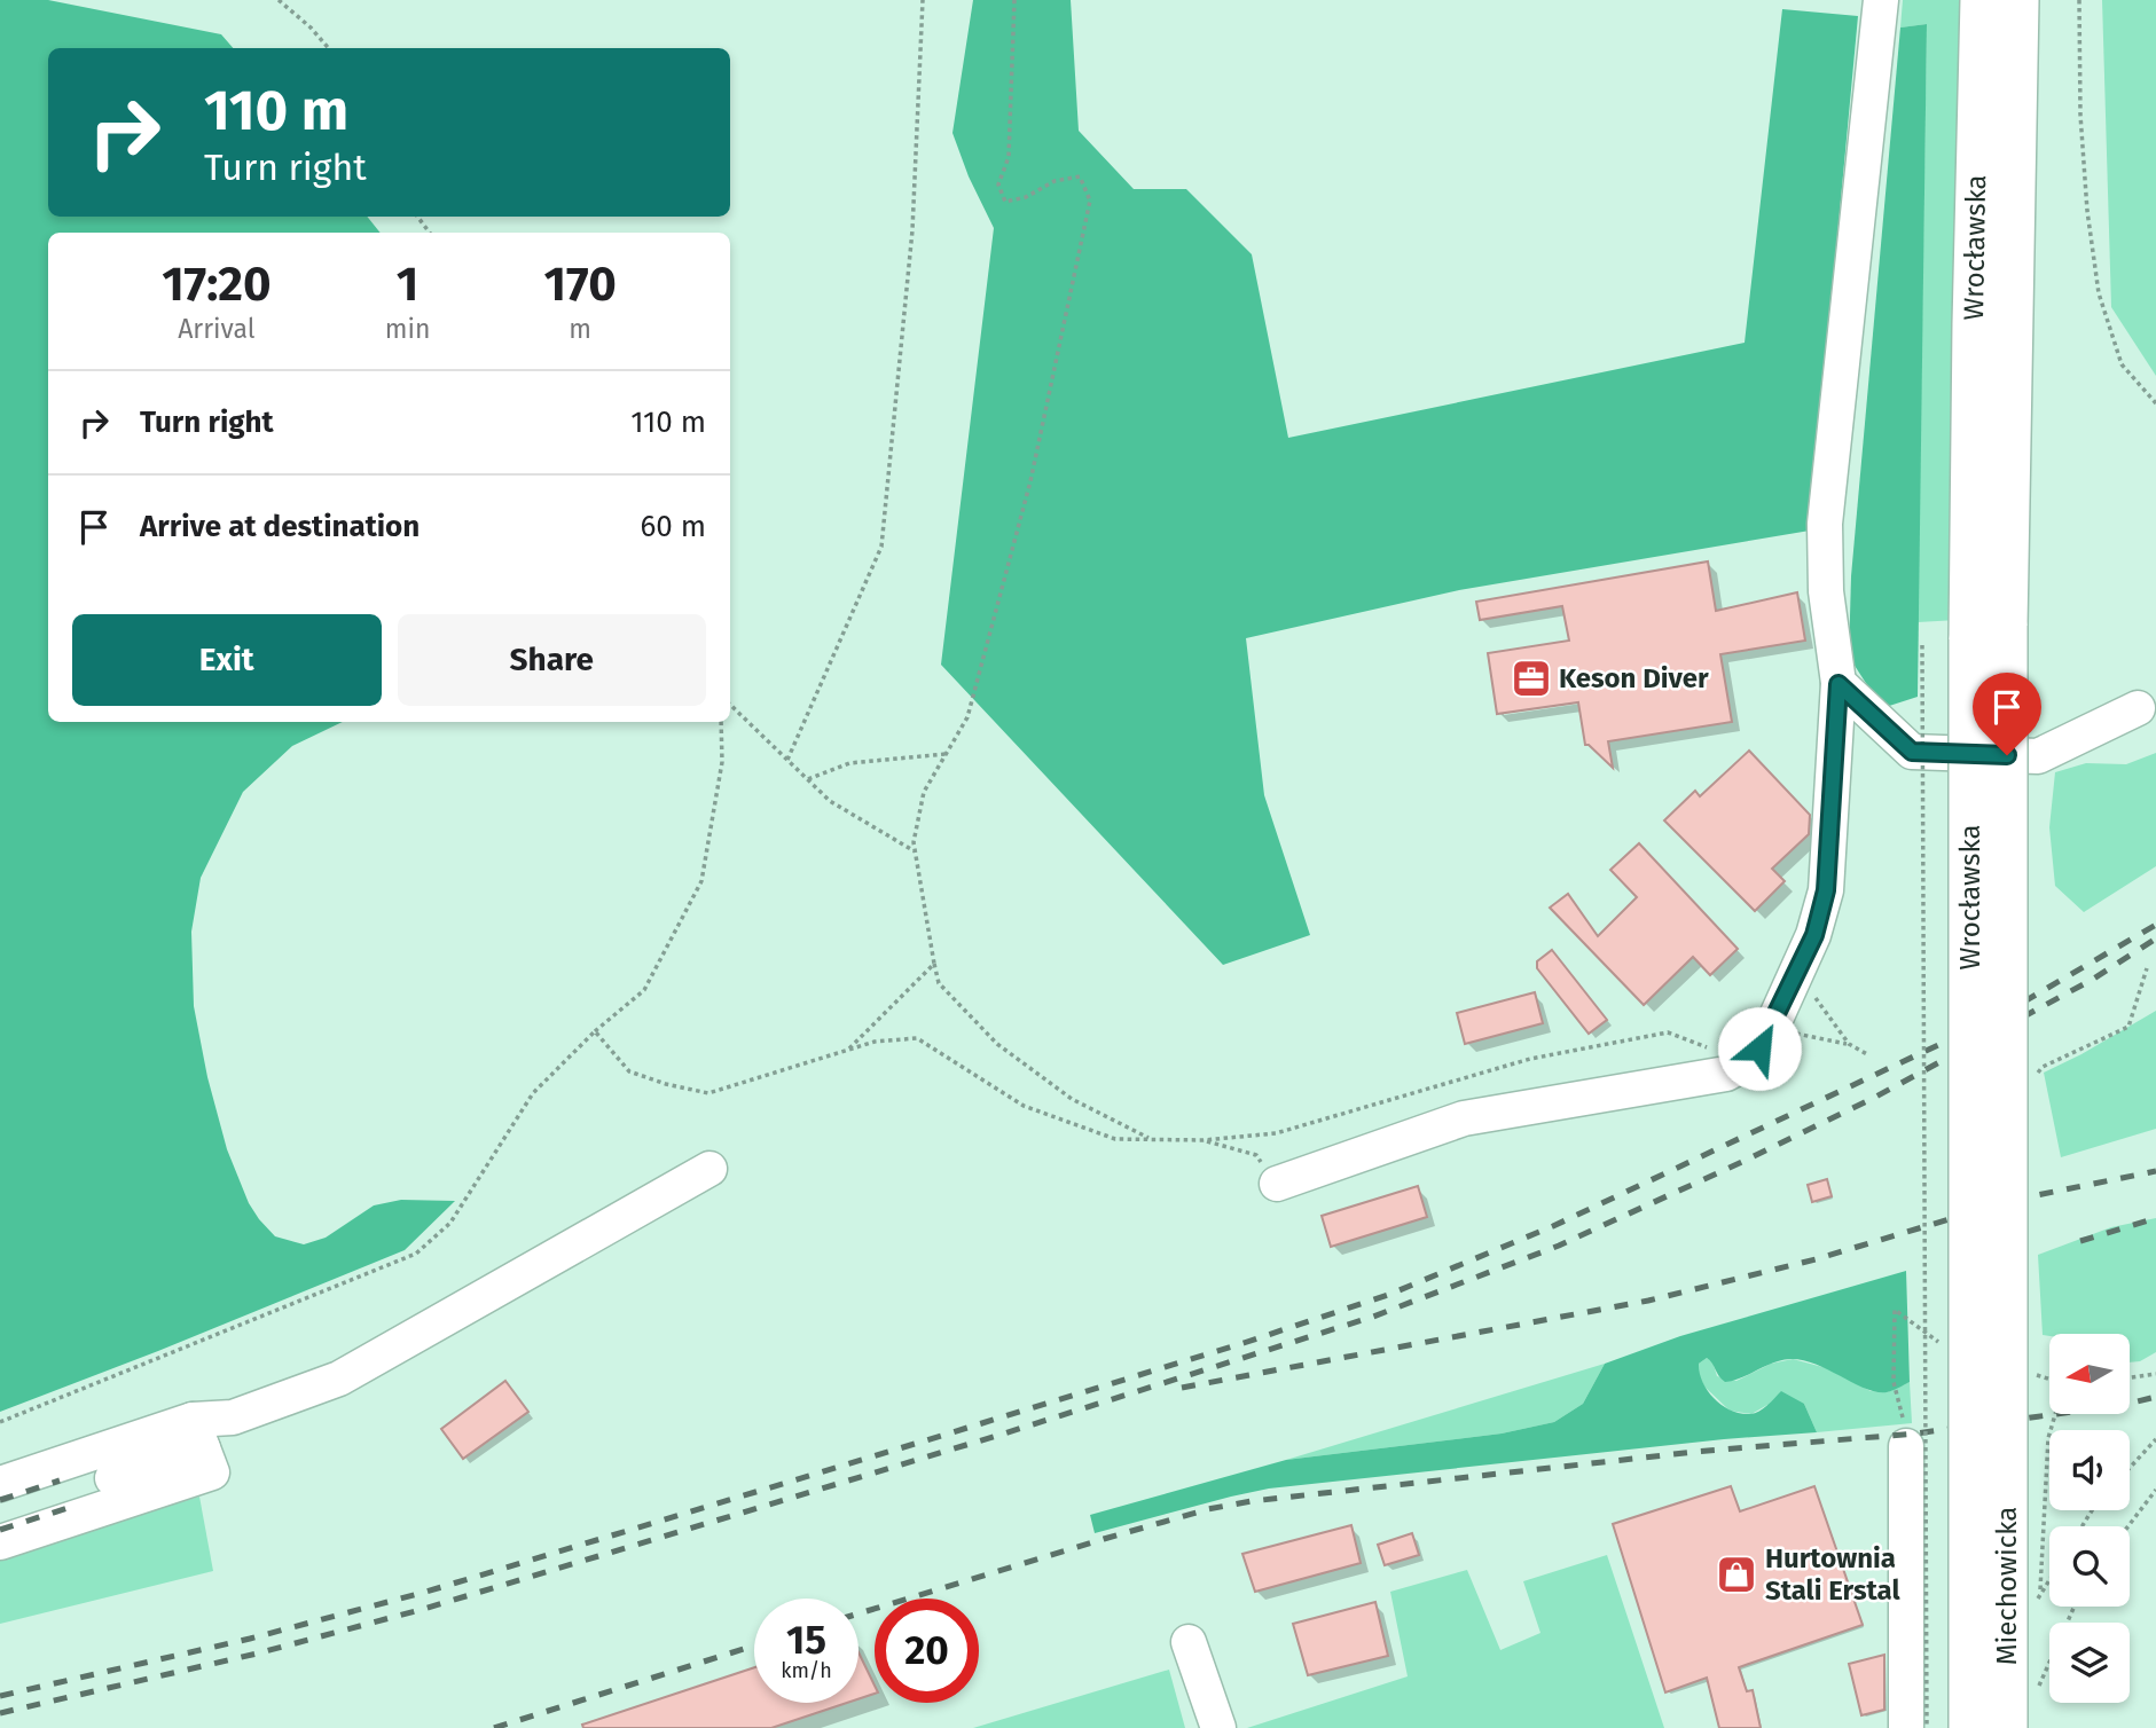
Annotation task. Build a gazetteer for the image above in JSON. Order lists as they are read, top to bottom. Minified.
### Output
{"streets":{"main road":["Wrocławska","Miechowicka"]},"crossings":[["Wrocławska","Miechowicka"]],"places":{"office":["Keson Diver"],"shop":["Hurtownia Stali Erstal"]},"north":"left","page":{"turn":["110 m","Turn right"],"eta":["17:20","Arrival","1","min","170","m"],"list":[{"name":"Turn right","value":"110 m"},{"name":"Arrive at destination","value":"60 m"}],"buttons":["Exit","Share"],"speed":"15 km/h","limit":"20"}}
